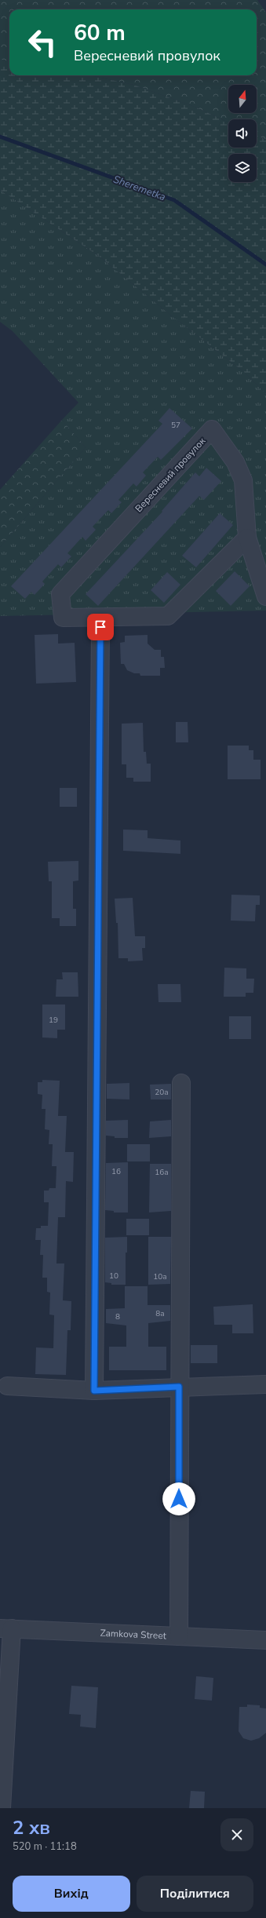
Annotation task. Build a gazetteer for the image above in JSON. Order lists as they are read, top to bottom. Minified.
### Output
{"streets":{"street":["Вересневий провулок","Zamkova Street"]},"water":["Sheremetka"],"house_numbers":["57","19","20а","16","16а","10","10а","8а","8"],"north":"top","page":{"turn":["60 m","Вересневий провулок"],"heading":["2 хв","520 m · 11:18"],"buttons":["Вихід","Поділитися"]}}
